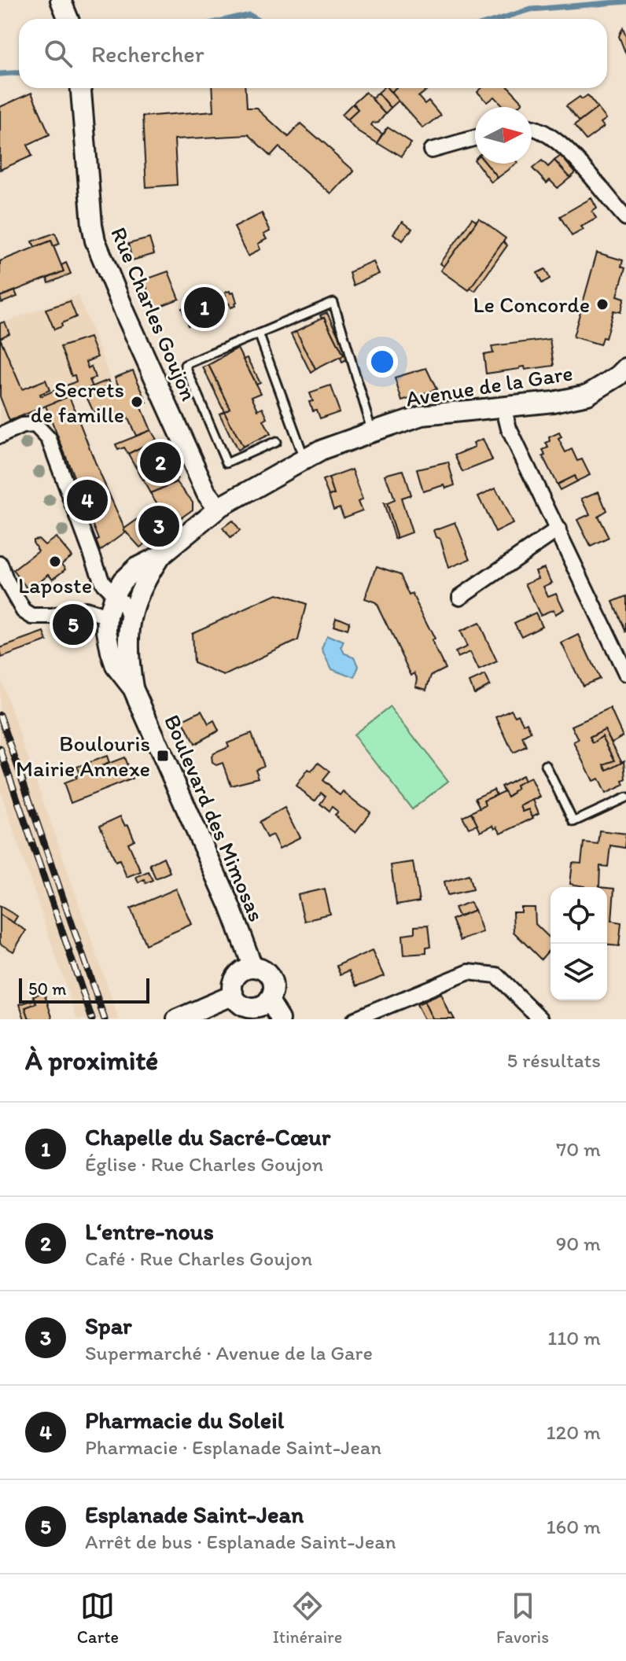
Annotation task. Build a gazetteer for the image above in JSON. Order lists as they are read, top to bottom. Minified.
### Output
{"streets":{"street":["Rue Charles Goujon","Avenue de la Gare","Boulevard des Mimosas"]},"crossings":[["Rue Charles Goujon","Avenue de la Gare"],["Avenue de la Gare","Boulevard des Mimosas"]],"places":{"other":["Le Concorde","Secrets de famille","Laposte"],"transit":["Boulouris Mairie Annexe"]},"scale_bar":"50 m","north":"right","page":{"search":"Rechercher","pins":["1","2","4","3","5"],"scale":"50 m","heading":["À proximité","5 résultats"],"list":[{"mark":"1","name":"Chapelle du Sacré-Cœur","note":"Église · Rue Charles Goujon","value":"70 m"},{"mark":"2","name":"L‘entre-nous","note":"Café · Rue Charles Goujon","value":"90 m"},{"mark":"3","name":"Spar","note":"Supermarché · Avenue de la Gare","value":"110 m"},{"mark":"4","name":"Pharmacie du Soleil","note":"Pharmacie · Esplanade Saint-Jean","value":"120 m"},{"mark":"5","name":"Esplanade Saint-Jean","note":"Arrêt de bus · Esplanade Saint-Jean","value":"160 m"}],"nav":["Carte","Itinéraire","Favoris"]}}
